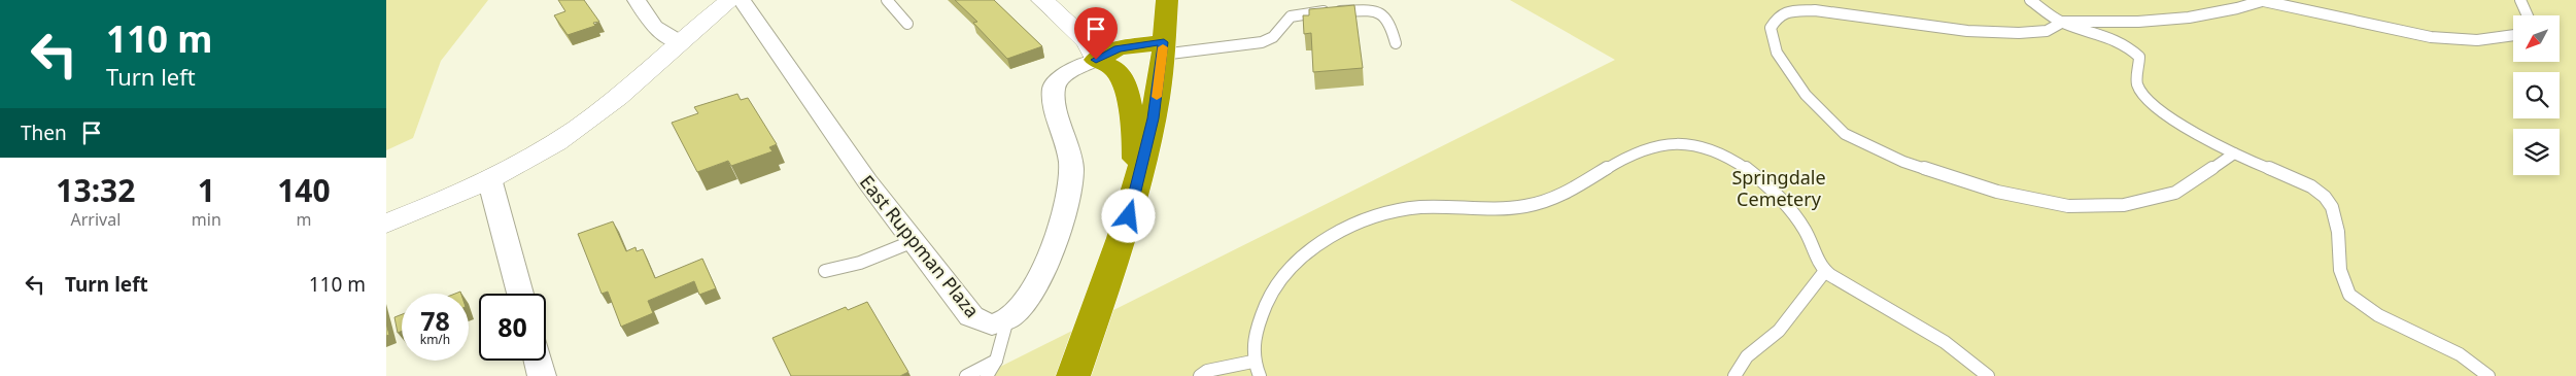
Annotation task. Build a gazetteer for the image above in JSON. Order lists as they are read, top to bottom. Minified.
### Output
{"streets":{"street":["East Ruppman Plaza"]},"parks":["Springdale Cemetery"],"north":"bottom left","page":{"turn":["110 m","Turn left"],"then":"Then","eta":["13:32","Arrival","1","min","140","m"],"list":[{"name":"Turn left","value":"110 m"}],"speed":"78 km/h","limit":"80"}}
